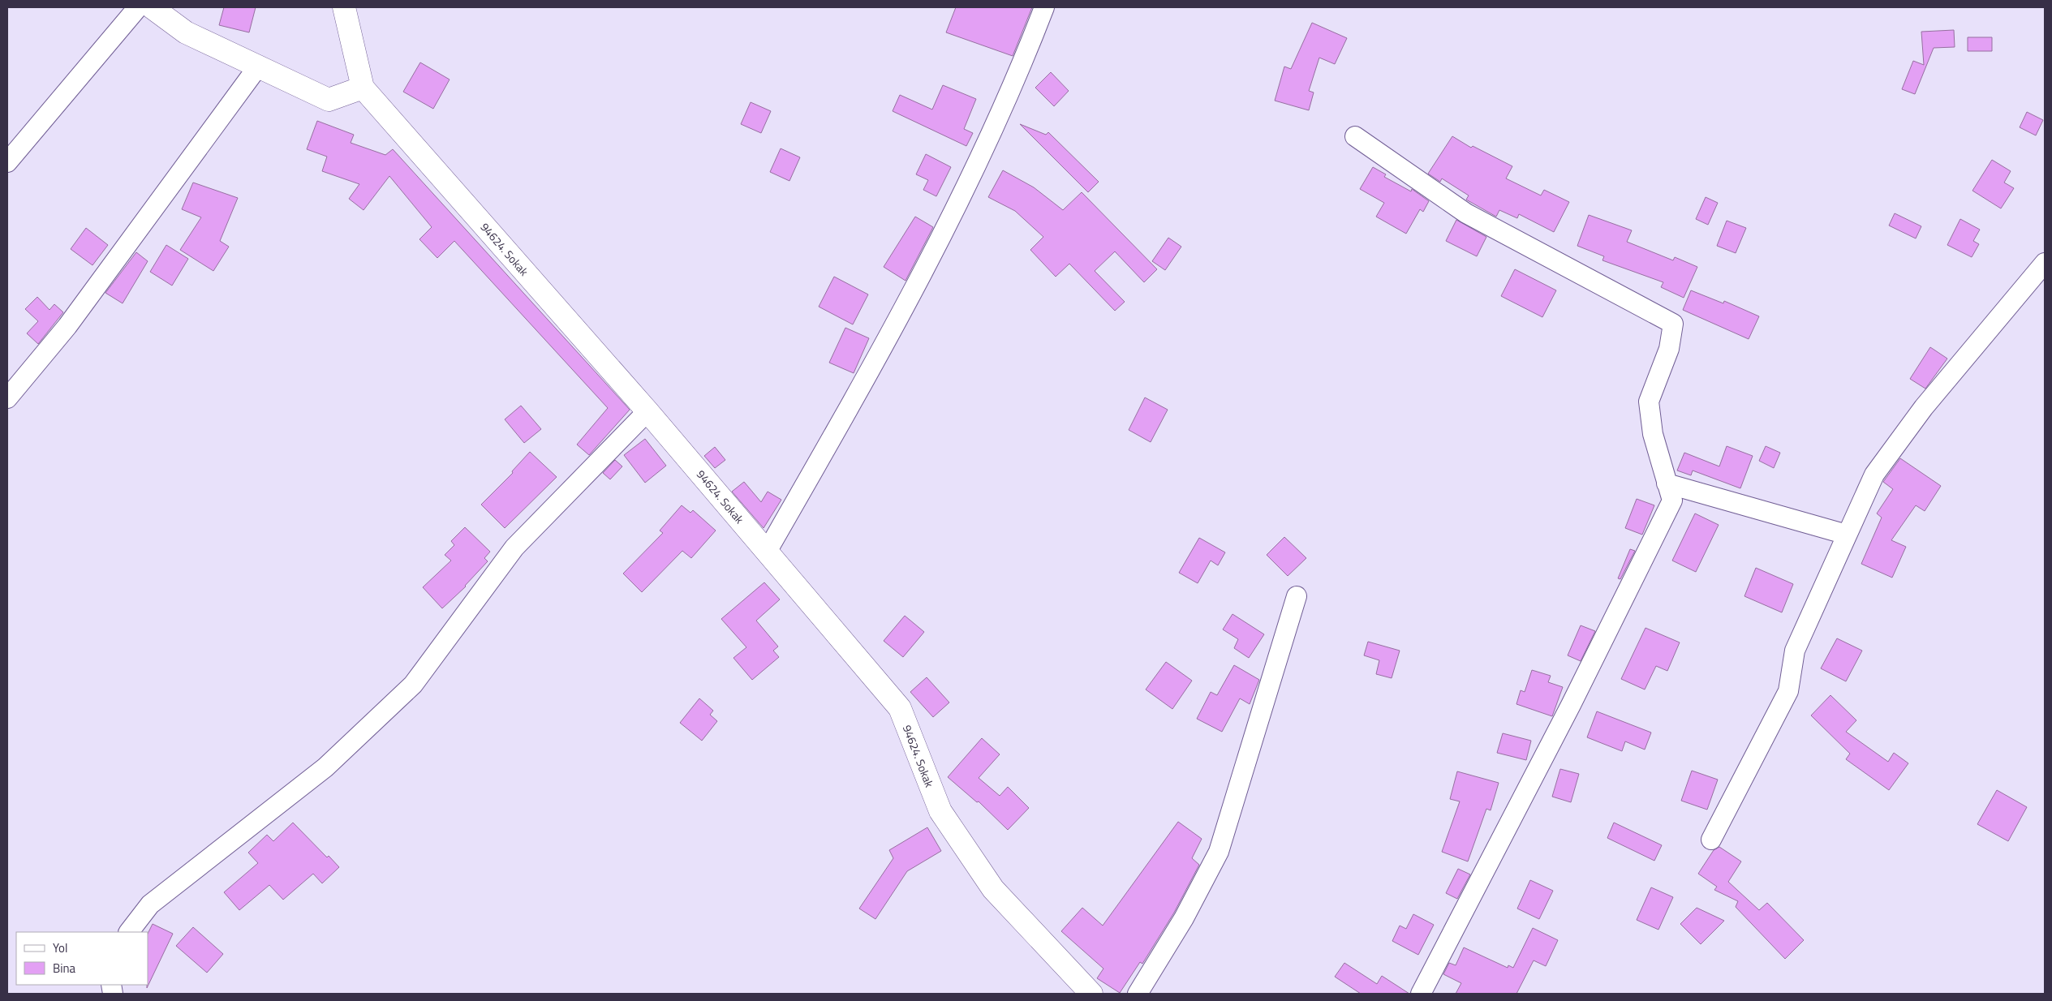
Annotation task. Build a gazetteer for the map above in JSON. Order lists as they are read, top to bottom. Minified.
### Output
{"streets":{"street":["94624. Sokak"]},"legend":["Yol","Bina"]}
